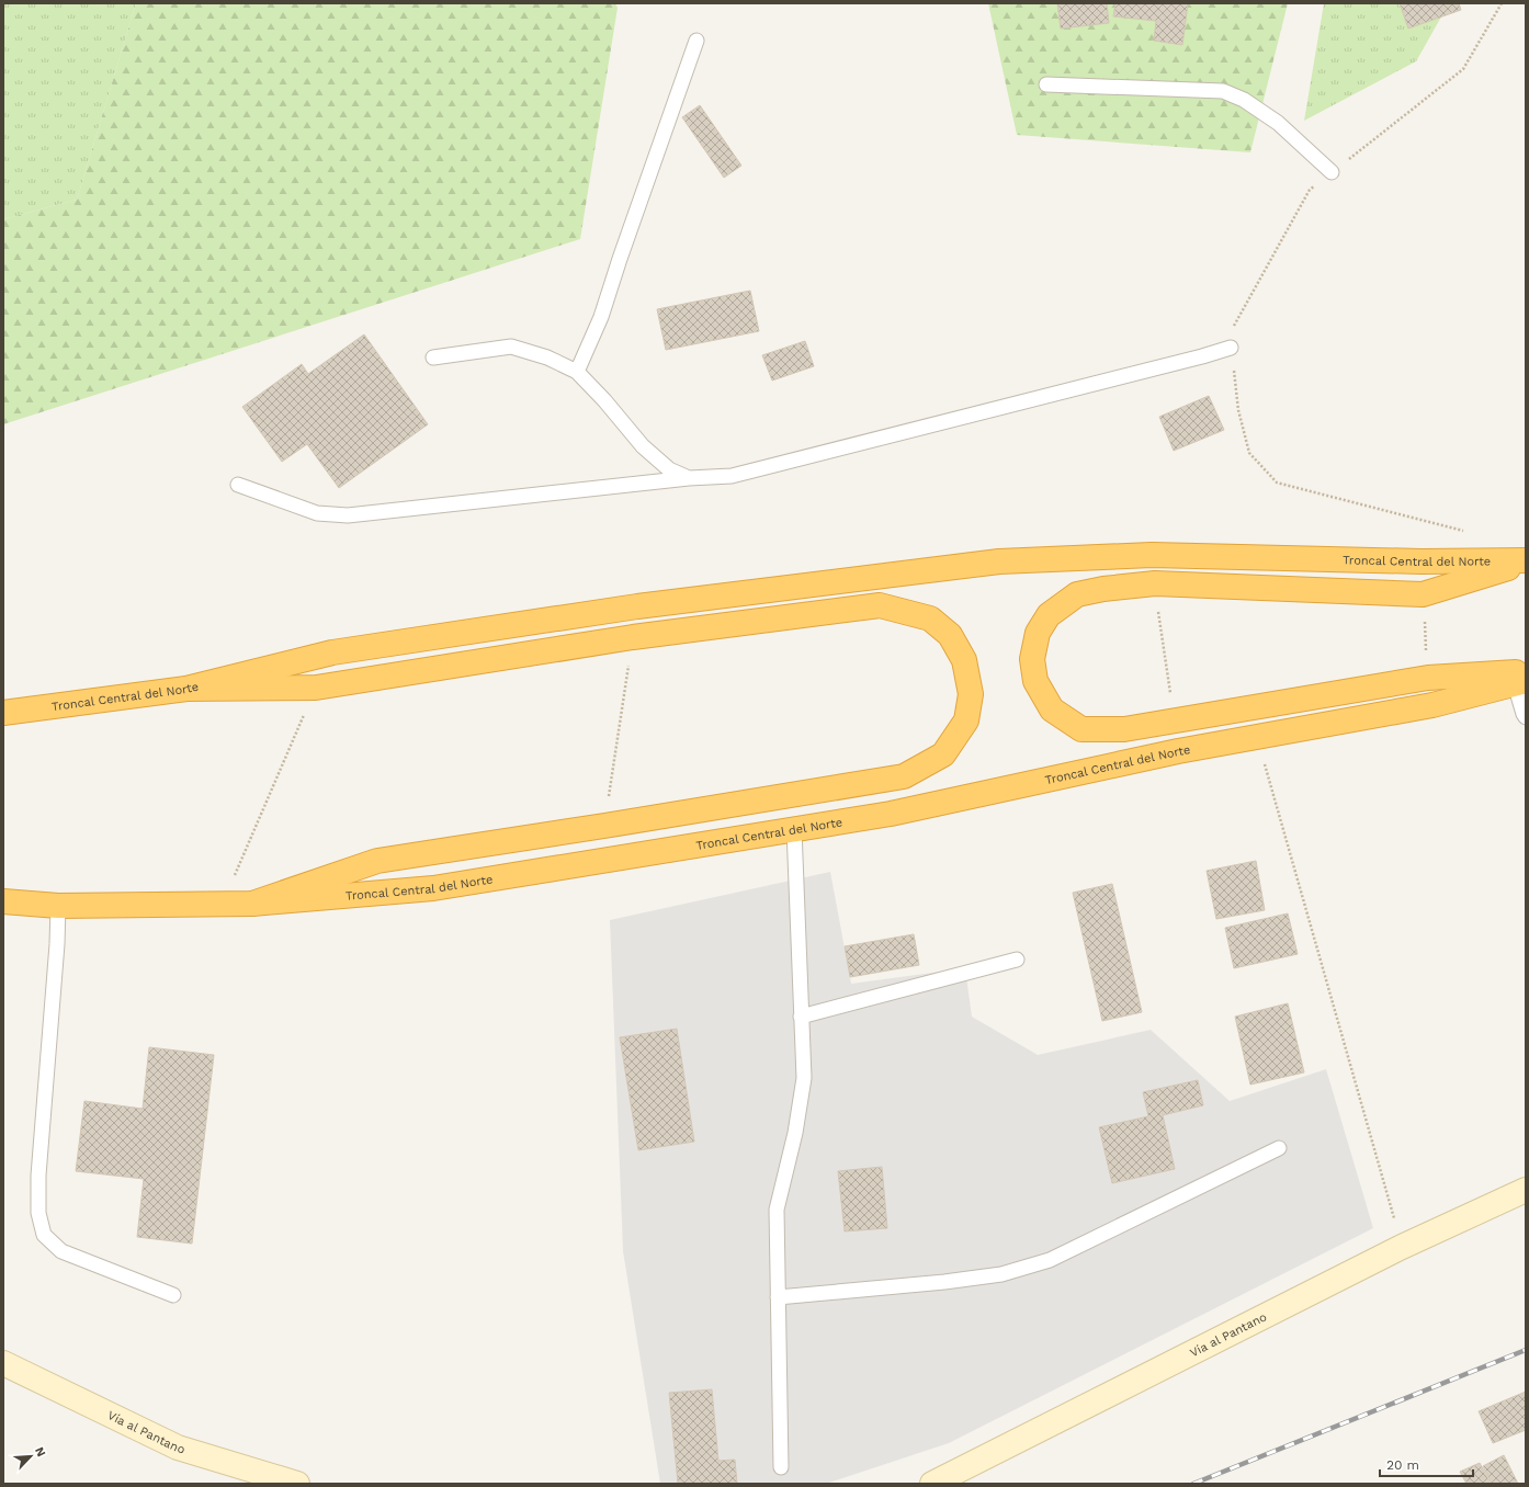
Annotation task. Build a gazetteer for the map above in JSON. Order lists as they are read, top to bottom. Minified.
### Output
{"streets":{"highway":["Troncal Central del Norte"],"main road":["Vía al Pantano"]},"scale_bar":"20 m","north":"top right"}
